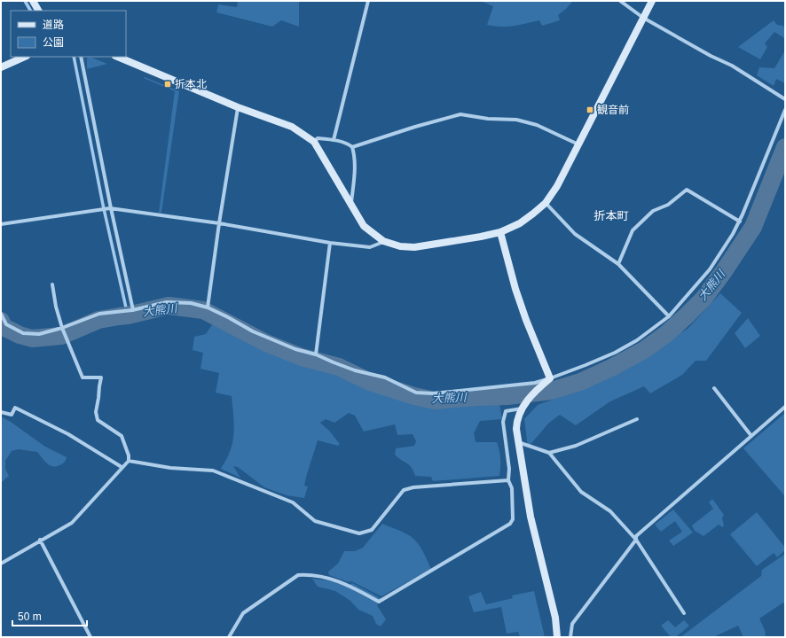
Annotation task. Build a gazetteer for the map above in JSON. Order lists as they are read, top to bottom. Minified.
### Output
{"districts":["折本町"],"water":["大熊川"],"places":{"transit":["折本北","観音前"]},"legend":["道路","公園"],"scale_bar":"50 m"}
